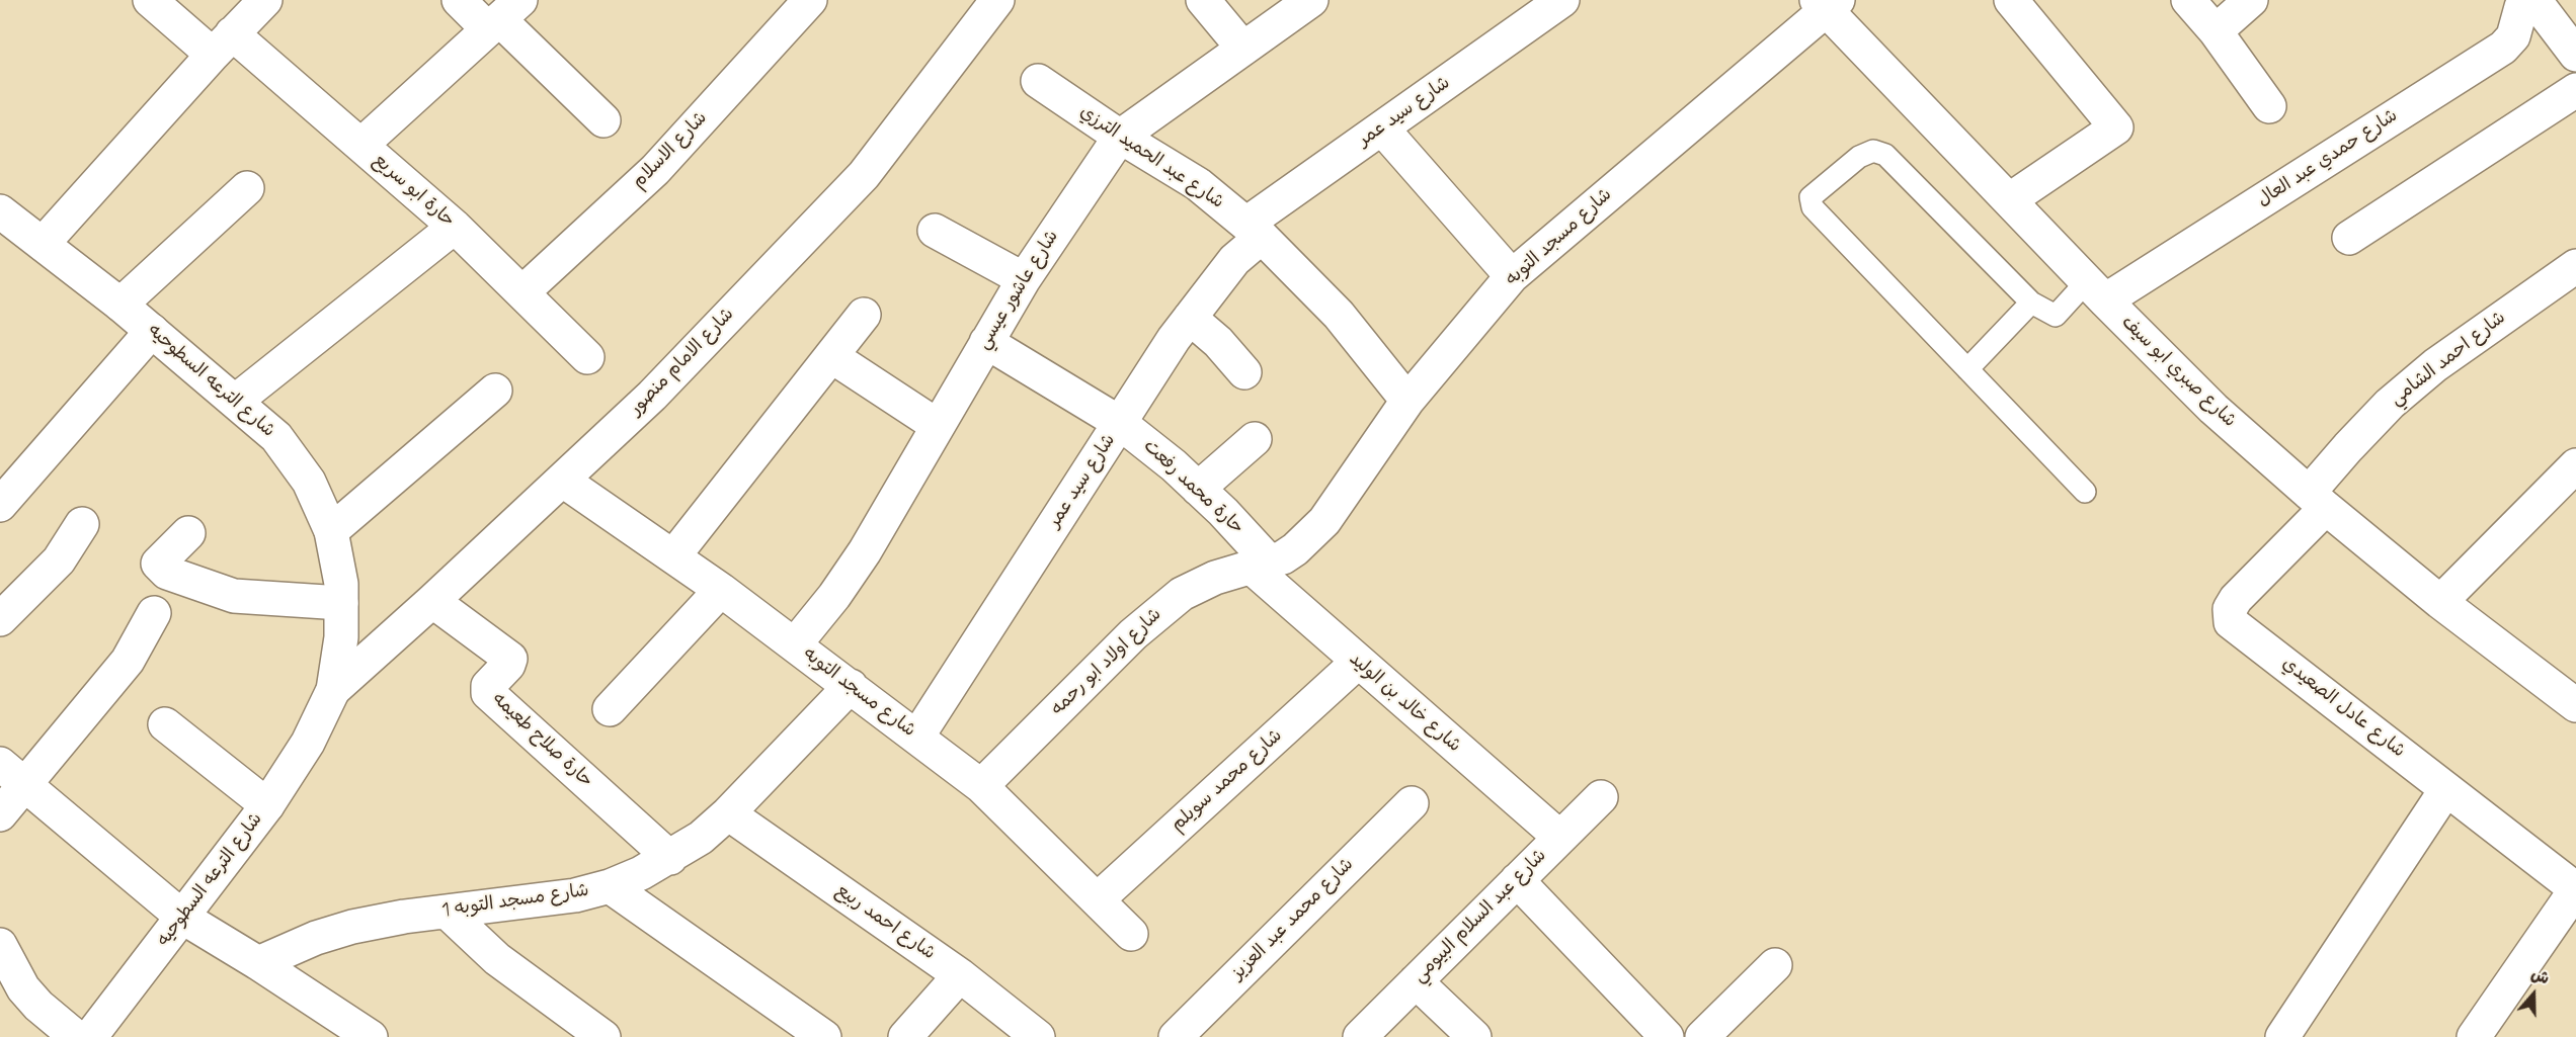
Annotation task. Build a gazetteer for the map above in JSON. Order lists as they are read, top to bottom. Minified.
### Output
{"streets":{"street":["شارع سيد عمر","شارع الاسلام","شارع عبد الحميد الترزي","شارع حمدي عبد العال","حارة ابو سريع","شارع مسجد التوبه","شارع عاشور عيسي","شارع احمد الشامي","شارع الامام منصور","شارع صبري ابو سيف","شارع الترعه السطوحيه","حارة محمد رفعت","شارع اولاد ابو رحمه","شارع خالد بن الوليد","شارع عادل الصعيدي","حارة صلاح طعيمه","شارع محمد سويلم","شارع مسجد التوبه 1","شارع عبد السلام البيومي","شارع محمد عبد العزيز","شارع احمد ربيع"]},"crossings":[["شارع سيد عمر","شارع عبد الحميد الترزي"],["شارع سيد عمر","شارع مسجد التوبه"],["شارع سيد عمر","حارة محمد رفعت"],["شارع الاسلام","حارة ابو سريع"],["شارع عبد الحميد الترزي","شارع مسجد التوبه"],["شارع عبد الحميد الترزي","شارع عاشور عيسي"],["شارع حمدي عبد العال","شارع صبري ابو سيف"],["شارع مسجد التوبه","شارع عاشور عيسي"],["شارع مسجد التوبه","شارع الامام منصور"],["شارع مسجد التوبه","شارع صبري ابو سيف"],["شارع مسجد التوبه","حارة محمد رفعت"],["شارع مسجد التوبه","شارع اولاد ابو رحمه"],["شارع مسجد التوبه","شارع خالد بن الوليد"],["شارع مسجد التوبه","شارع محمد سويلم"],["شارع مسجد التوبه","شارع مسجد التوبه 1"],["شارع عاشور عيسي","حارة محمد رفعت"],["شارع احمد الشامي","شارع صبري ابو سيف"],["شارع احمد الشامي","شارع عادل الصعيدي"],["شارع الامام منصور","شارع الترعه السطوحيه"],["شارع الامام منصور","حارة صلاح طعيمه"],["شارع صبري ابو سيف","شارع عادل الصعيدي"],["حارة محمد رفعت","شارع اولاد ابو رحمه"],["حارة محمد رفعت","شارع خالد بن الوليد"],["شارع اولاد ابو رحمه","شارع خالد بن الوليد"],["شارع خالد بن الوليد","شارع محمد سويلم"],["شارع خالد بن الوليد","شارع عبد السلام البيومي"],["حارة صلاح طعيمه","شارع مسجد التوبه 1"],["شارع مسجد التوبه 1","شارع احمد ربيع"]],"north":"top"}
